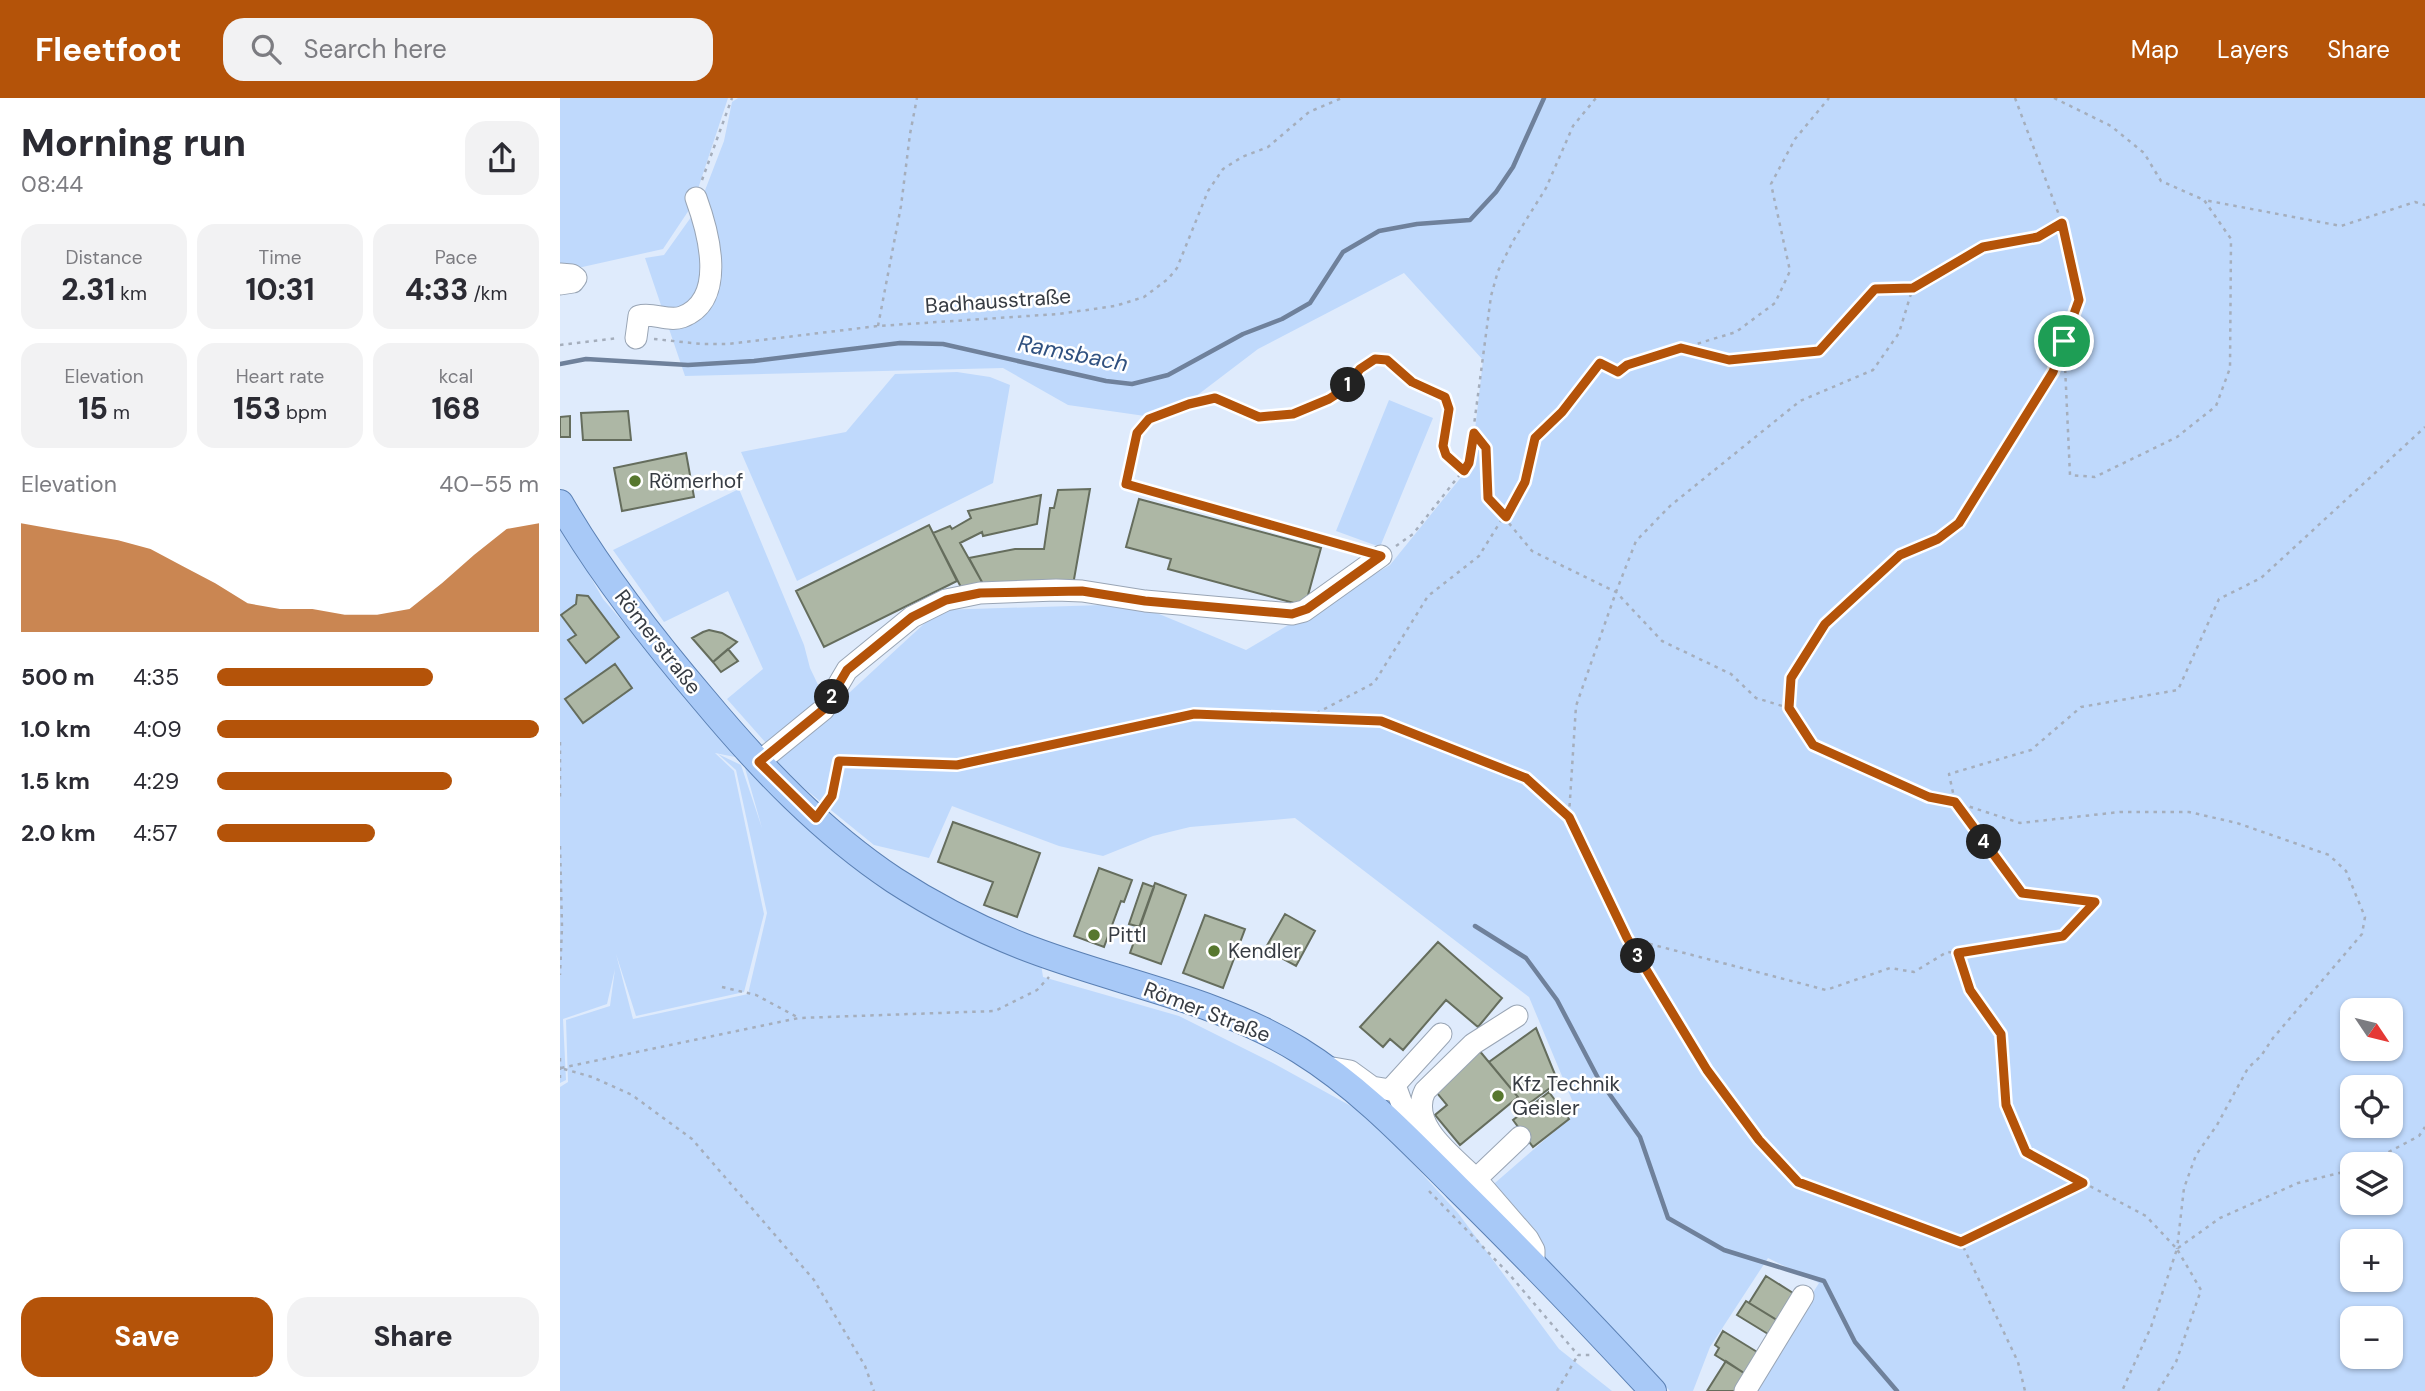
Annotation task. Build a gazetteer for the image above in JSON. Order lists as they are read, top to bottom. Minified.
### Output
{"streets":{"main road":["Römerstraße","Römer Straße"],"path":["Badhausstraße"]},"crossings":[["Römerstraße","Römer Straße"]],"water":["Ramsbach"],"places":["Römerhof","Pittl","Kendler","Kfz Technik Geisler"],"north":"bottom right","page":{"header":"Fleetfoot","search":"Search here","nav":["Map","Layers","Share"],"heading":["Morning run","08:44"],"stats":[["Distance","2.31 km"],["Time","10:31"],["Pace","4:33 /km"],["Elevation","15 m"],["Heart rate","153 bpm"],["kcal","168"]],"pins":["1","2","4","3"],"chart":["Elevation","40–55 m"],"list":[{"name":"500 m","note":"4:35"},{"name":"1.0 km","note":"4:09"},{"name":"1.5 km","note":"4:29"},{"name":"2.0 km","note":"4:57"}],"map_buttons":["+","−"],"buttons":["Save","Share"]}}
